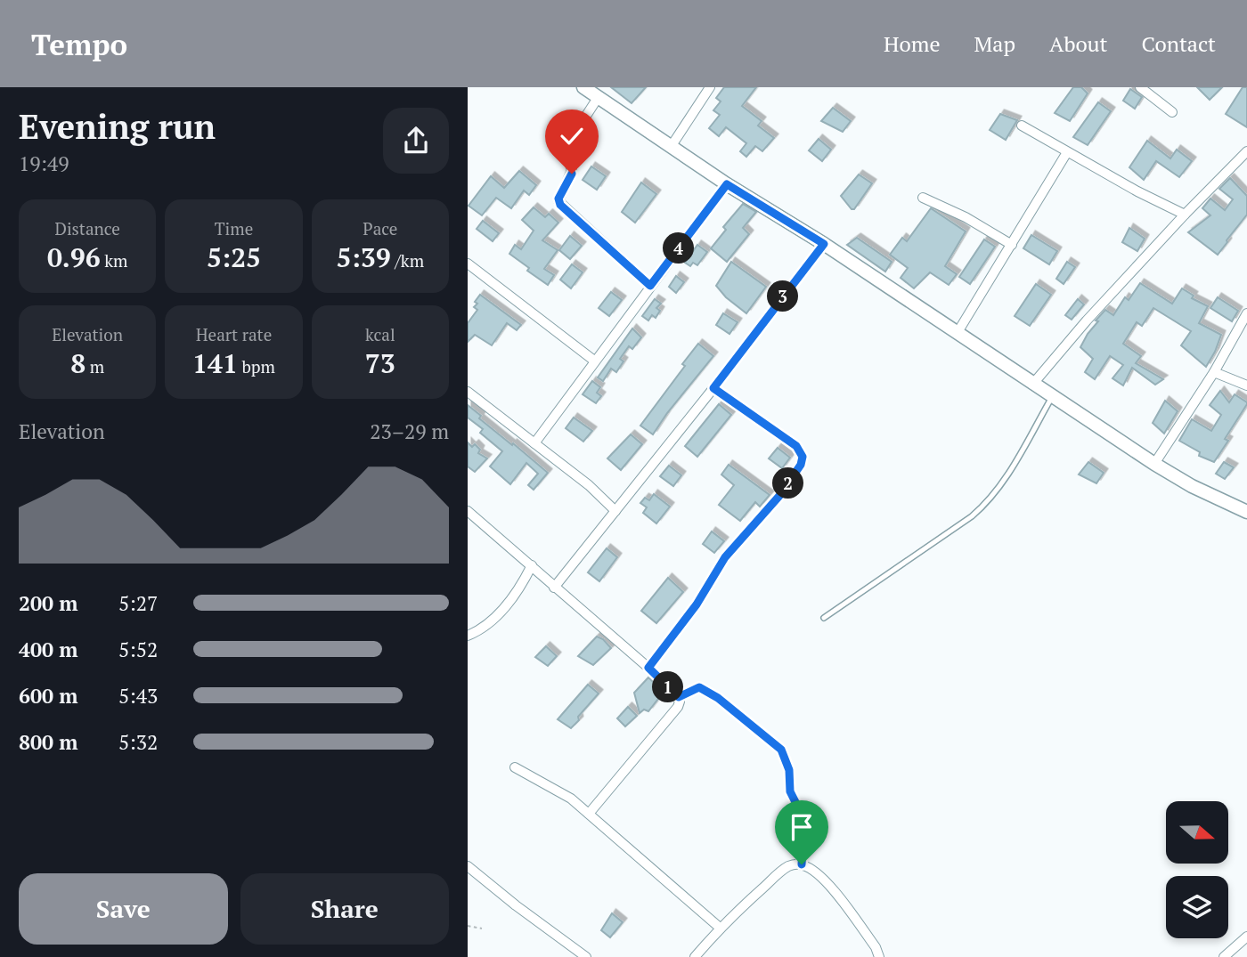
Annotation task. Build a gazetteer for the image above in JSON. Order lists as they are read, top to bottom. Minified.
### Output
{"north":"right","page":{"header":"Tempo","nav":["Home","Map","About","Contact"],"heading":["Evening run","19:49"],"stats":[["Distance","0.96 km"],["Time","5:25"],["Pace","5:39 /km"],["Elevation","8 m"],["Heart rate","141 bpm"],["kcal","73"]],"pins":["4","3","2","1"],"chart":["Elevation","23–29 m"],"list":[{"name":"200 m","note":"5:27"},{"name":"400 m","note":"5:52"},{"name":"600 m","note":"5:43"},{"name":"800 m","note":"5:32"}],"buttons":["Save","Share"]}}
